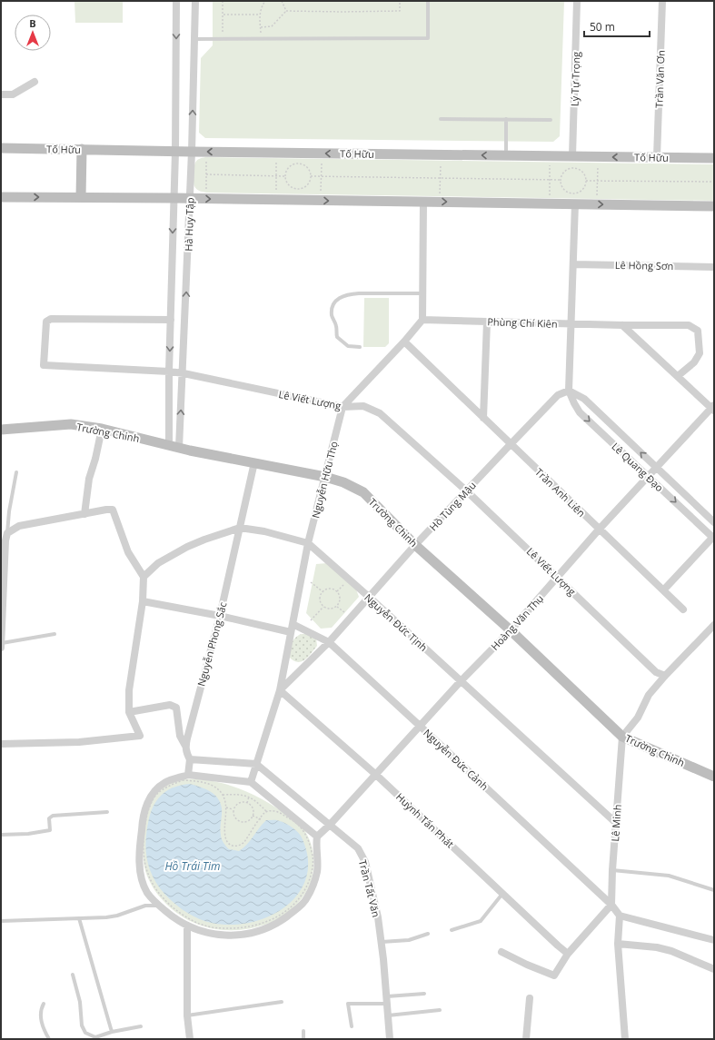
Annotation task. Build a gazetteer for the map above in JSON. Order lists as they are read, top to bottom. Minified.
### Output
{"streets":{"main road":["Tố Hữu","Trường Chinh"],"street":["Lý Tự Trọng","Trần Văn Ơn","Hà Huy Tập","Lê Hồng Sơn","Phùng Chí Kiên","Lê Viết Lượng","Lê Quang Đạo","Nguyễn Hữu Thọ","Trần Anh Liên","Hồ Tùng Mậu","Nguyễn Đức Tịnh","Hoàng Văn Thụ","Nguyễn Phong Sắc","Nguyễn Đức Cảnh","Huỳnh Tấn Phát","Lê Minh","Trần Tất Văn"]},"crossings":[["Lý Tự Trọng","Tố Hữu"],["Trần Văn Ơn","Tố Hữu"],["Tố Hữu","Hà Huy Tập"],["Hà Huy Tập","Lê Viết Lượng"],["Hà Huy Tập","Trường Chinh"],["Lê Hồng Sơn","Lê Quang Đạo"],["Phùng Chí Kiên","Lê Quang Đạo"],["Phùng Chí Kiên","Nguyễn Hữu Thọ"],["Lê Viết Lượng","Nguyễn Hữu Thọ"],["Lê Viết Lượng","Hồ Tùng Mậu"],["Lê Viết Lượng","Hoàng Văn Thụ"],["Trường Chinh","Nguyễn Hữu Thọ"],["Trường Chinh","Hồ Tùng Mậu"],["Trường Chinh","Hoàng Văn Thụ"],["Trường Chinh","Nguyễn Phong Sắc"],["Trường Chinh","Lê Minh"],["Lê Quang Đạo","Hồ Tùng Mậu"],["Lê Quang Đạo","Hoàng Văn Thụ"],["Nguyễn Hữu Thọ","Trần Anh Liên"],["Nguyễn Hữu Thọ","Hồ Tùng Mậu"],["Nguyễn Hữu Thọ","Nguyễn Đức Tịnh"],["Nguyễn Hữu Thọ","Nguyễn Đức Cảnh"],["Nguyễn Hữu Thọ","Huỳnh Tấn Phát"],["Nguyễn Hữu Thọ","Trần Tất Văn"],["Trần Anh Liên","Hồ Tùng Mậu"],["Trần Anh Liên","Hoàng Văn Thụ"],["Hồ Tùng Mậu","Nguyễn Đức Tịnh"],["Hồ Tùng Mậu","Nguyễn Đức Cảnh"],["Hồ Tùng Mậu","Huỳnh Tấn Phát"],["Nguyễn Đức Tịnh","Hoàng Văn Thụ"],["Nguyễn Đức Tịnh","Nguyễn Phong Sắc"],["Nguyễn Đức Tịnh","Lê Minh"],["Hoàng Văn Thụ","Nguyễn Đức Cảnh"],["Hoàng Văn Thụ","Huỳnh Tấn Phát"],["Hoàng Văn Thụ","Trần Tất Văn"],["Nguyễn Đức Cảnh","Lê Minh"]],"water":["Hồ Trái Tim"],"scale_bar":"50 m","north":"top"}
